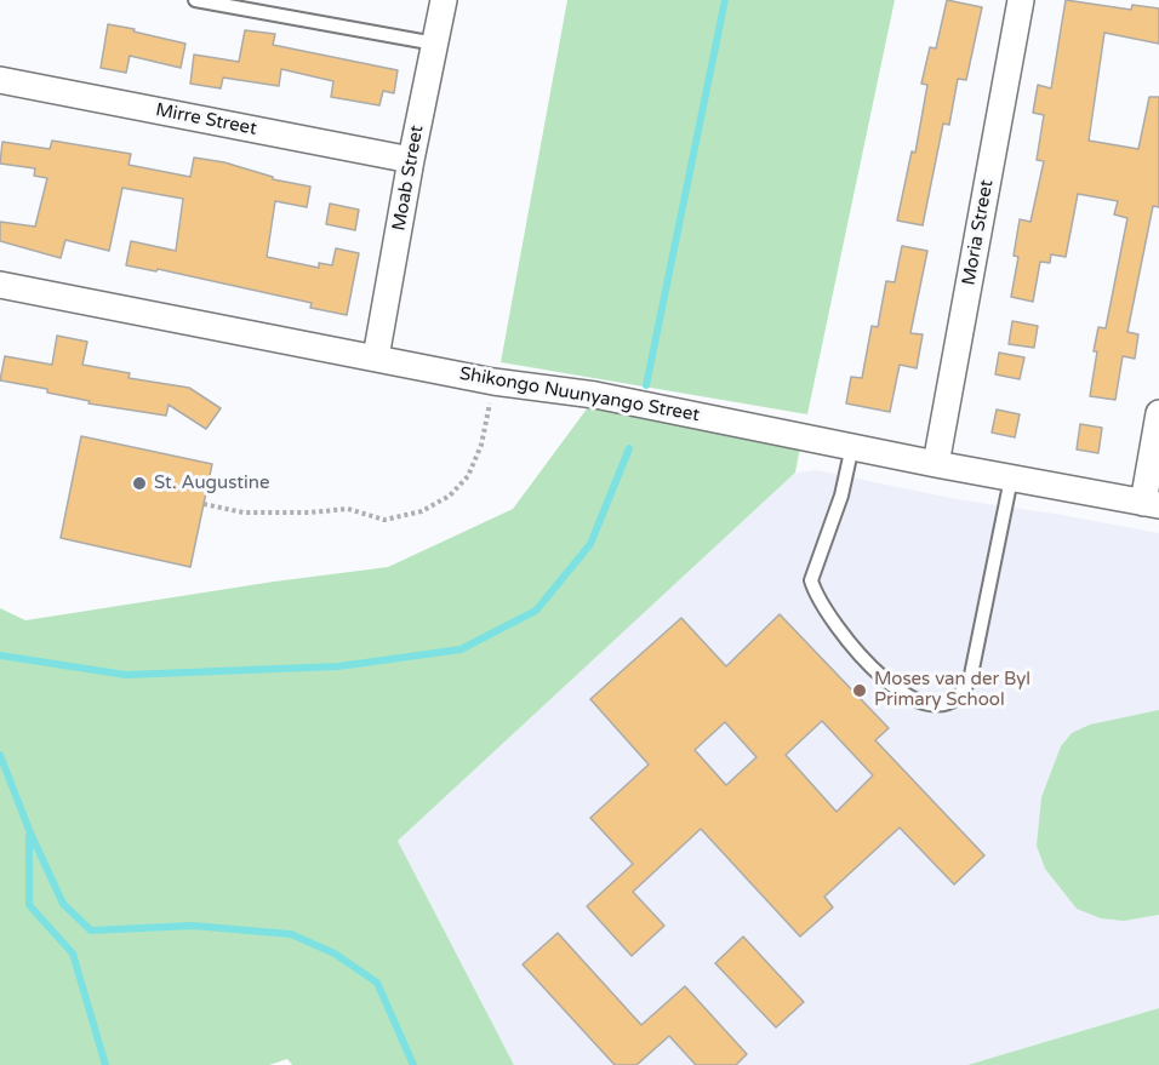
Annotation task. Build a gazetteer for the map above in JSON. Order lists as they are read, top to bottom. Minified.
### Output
{"streets":{"street":["Mirre Street","Moab Street","Moria Street","Shikongo Nuunyango Street"]},"crossings":[["Mirre Street","Moab Street"],["Moab Street","Shikongo Nuunyango Street"],["Moria Street","Shikongo Nuunyango Street"]],"places":["St. Augustine","Moses van der Byl Primary School"]}
